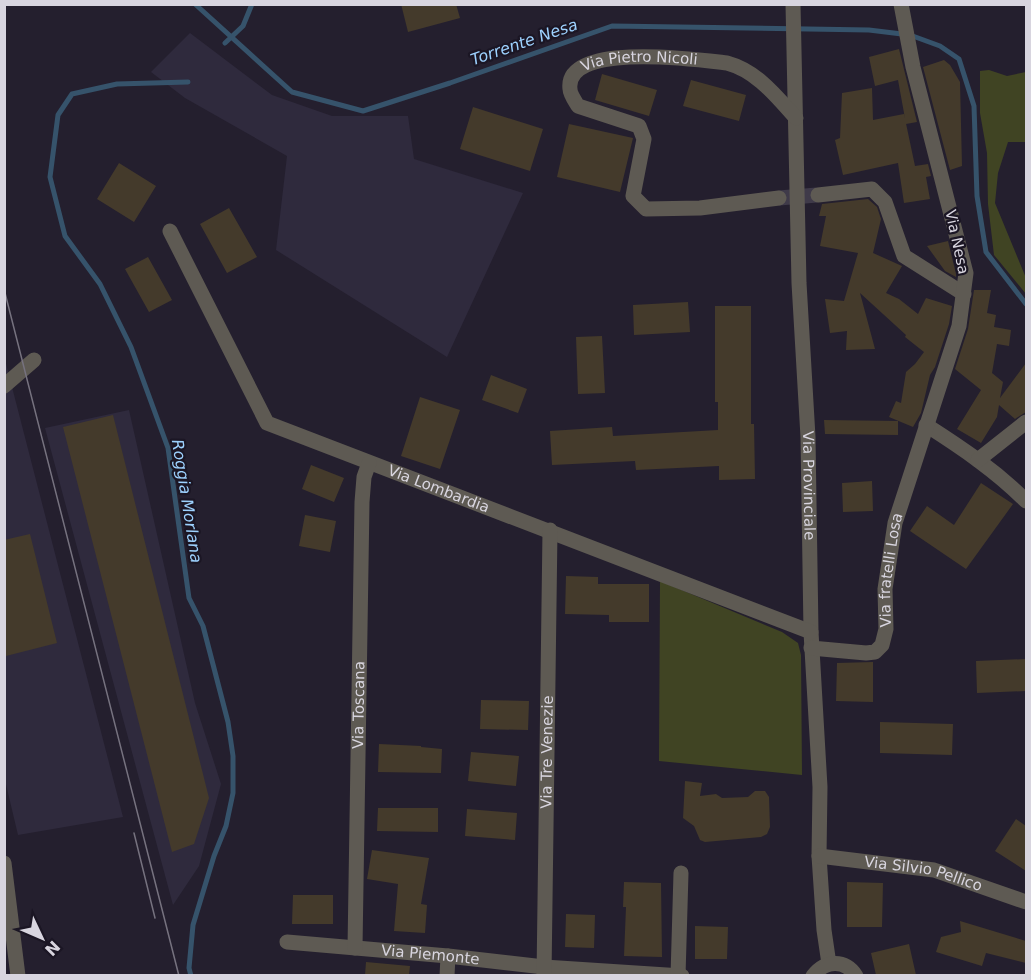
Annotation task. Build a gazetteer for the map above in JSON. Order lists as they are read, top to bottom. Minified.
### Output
{"streets":{"street":["Via Pietro Nicoli","Via Nesa","Via Provinciale","Via Lombardia","Via fratelli Losa","Via Toscana","Via Tre Venezie","Via Silvio Pellico","Via Piemonte"]},"crossings":[["Via Pietro Nicoli","Via Provinciale"],["Via Nesa","Via fratelli Losa"],["Via Provinciale","Via Lombardia"],["Via Provinciale","Via fratelli Losa"],["Via Provinciale","Via Silvio Pellico"],["Via Lombardia","Via fratelli Losa"],["Via Lombardia","Via Toscana"],["Via Lombardia","Via Tre Venezie"],["Via Toscana","Via Piemonte"],["Via Tre Venezie","Via Piemonte"]],"water":["Torrente Nesa","Roggia Morlana"],"north":"bottom right"}
